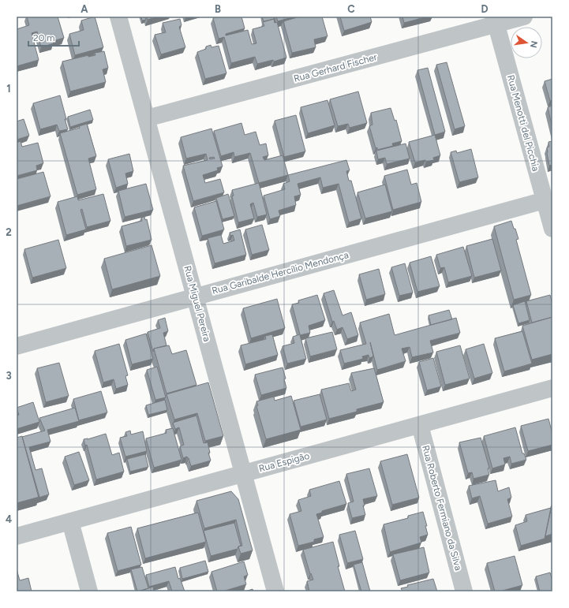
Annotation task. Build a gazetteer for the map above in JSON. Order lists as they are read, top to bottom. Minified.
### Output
{"streets":{"street":["Rua Gerhard Fischer","Rua Menotti del Picchia","Rua Garibalde Hercílio Mendonça","Rua Miguel Pereira","Rua Espigão","Rua Roberto Fermiano da Silva"]},"crossings":[["Rua Gerhard Fischer","Rua Menotti del Picchia"],["Rua Gerhard Fischer","Rua Miguel Pereira"],["Rua Menotti del Picchia","Rua Garibalde Hercílio Mendonça"],["Rua Garibalde Hercílio Mendonça","Rua Miguel Pereira"],["Rua Miguel Pereira","Rua Espigão"],["Rua Espigão","Rua Roberto Fermiano da Silva"]],"scale_bar":"20 m","north":"right","grid":{"columns":["A","B","C","D"],"rows":["1","2","3","4"]}}
